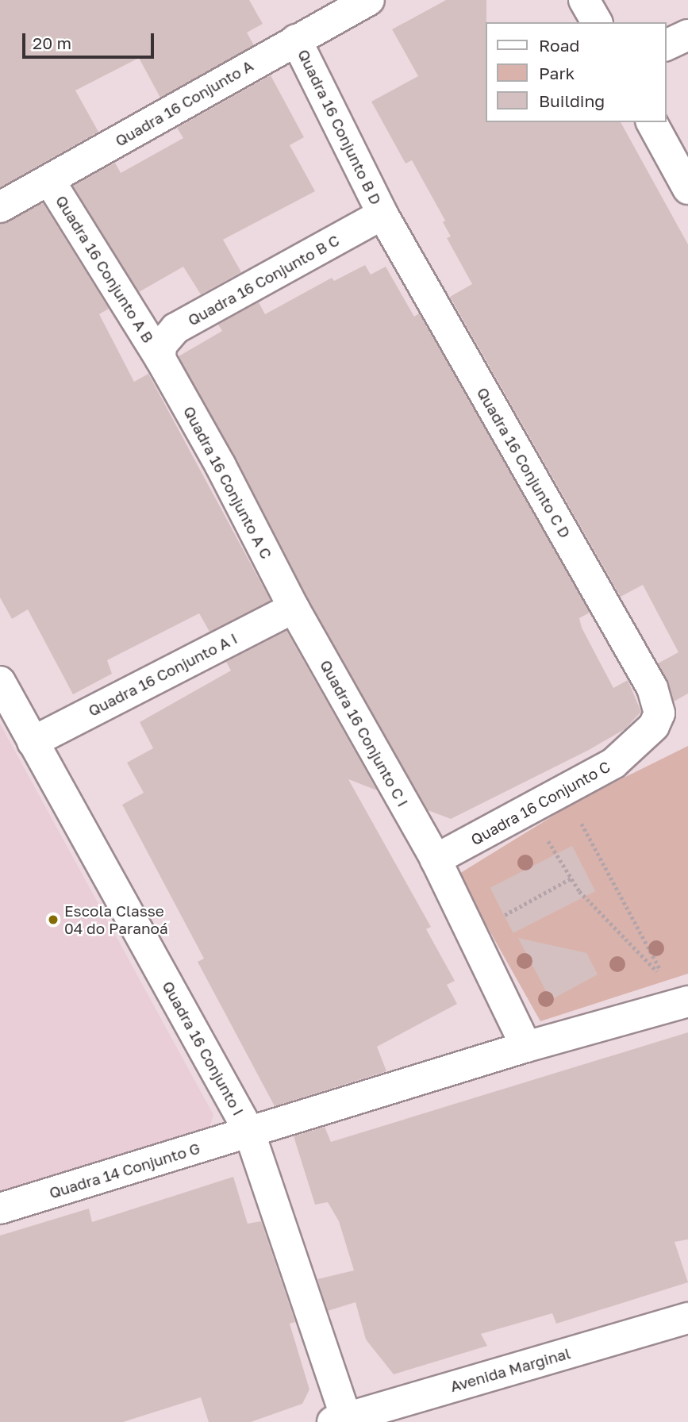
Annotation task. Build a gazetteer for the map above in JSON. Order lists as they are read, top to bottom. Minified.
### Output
{"streets":{"street":["Quadra 16 Conjunto A","Quadra 16 Conjunto B D","Quadra 16 Conjunto A B","Quadra 16 Conjunto B C","Quadra 16 Conjunto C D","Quadra 16 Conjunto A C","Quadra 16 Conjunto A I","Quadra 16 Conjunto C I","Quadra 16 Conjunto C","Quadra 16 Conjunto I","Quadra 14 Conjunto G","Avenida Marginal"]},"crossings":[["Quadra 16 Conjunto A","Quadra 16 Conjunto B D"],["Quadra 16 Conjunto A","Quadra 16 Conjunto A B"],["Quadra 16 Conjunto B D","Quadra 16 Conjunto B C"],["Quadra 16 Conjunto B D","Quadra 16 Conjunto C D"],["Quadra 16 Conjunto A B","Quadra 16 Conjunto B C"],["Quadra 16 Conjunto A B","Quadra 16 Conjunto A C"],["Quadra 16 Conjunto B C","Quadra 16 Conjunto C D"],["Quadra 16 Conjunto B C","Quadra 16 Conjunto A C"],["Quadra 16 Conjunto C D","Quadra 16 Conjunto C"],["Quadra 16 Conjunto A C","Quadra 16 Conjunto A I"],["Quadra 16 Conjunto A C","Quadra 16 Conjunto C I"],["Quadra 16 Conjunto A I","Quadra 16 Conjunto C I"],["Quadra 16 Conjunto A I","Quadra 16 Conjunto I"],["Quadra 16 Conjunto C I","Quadra 16 Conjunto C"],["Quadra 16 Conjunto I","Quadra 14 Conjunto G"]],"places":["Escola Classe 04 do Paranoá"],"legend":["Road","Park","Building"],"scale_bar":"20 m"}
